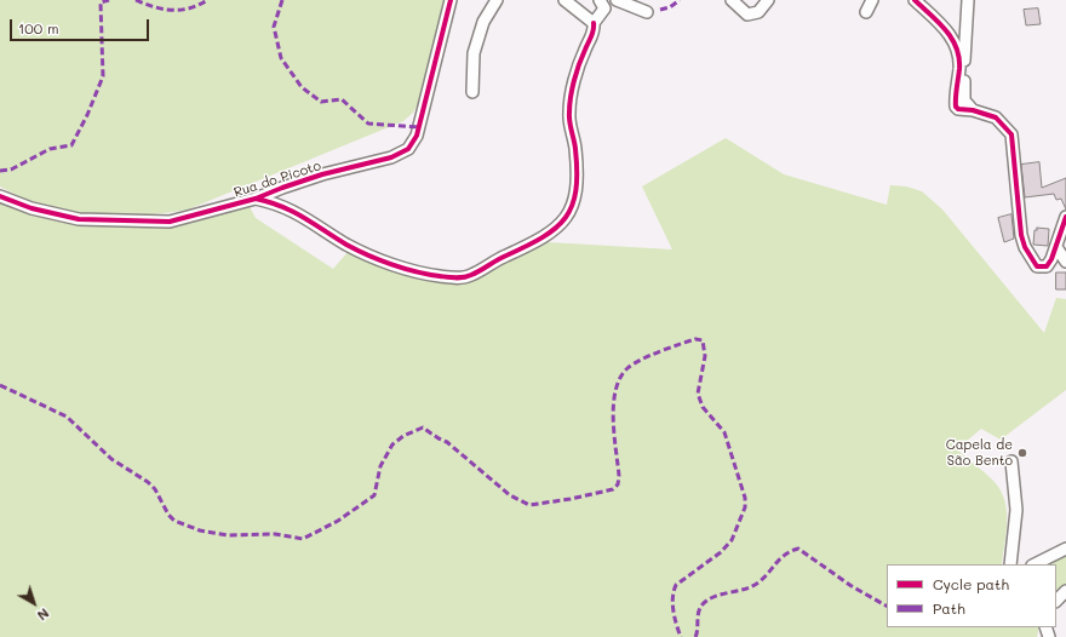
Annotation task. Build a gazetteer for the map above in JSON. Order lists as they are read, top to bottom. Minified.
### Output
{"streets":{"street":["Rua do Picoto"]},"places":["Capela de São Bento"],"legend":["Cycle path","Path"],"scale_bar":"100 m","north":"bottom right"}
